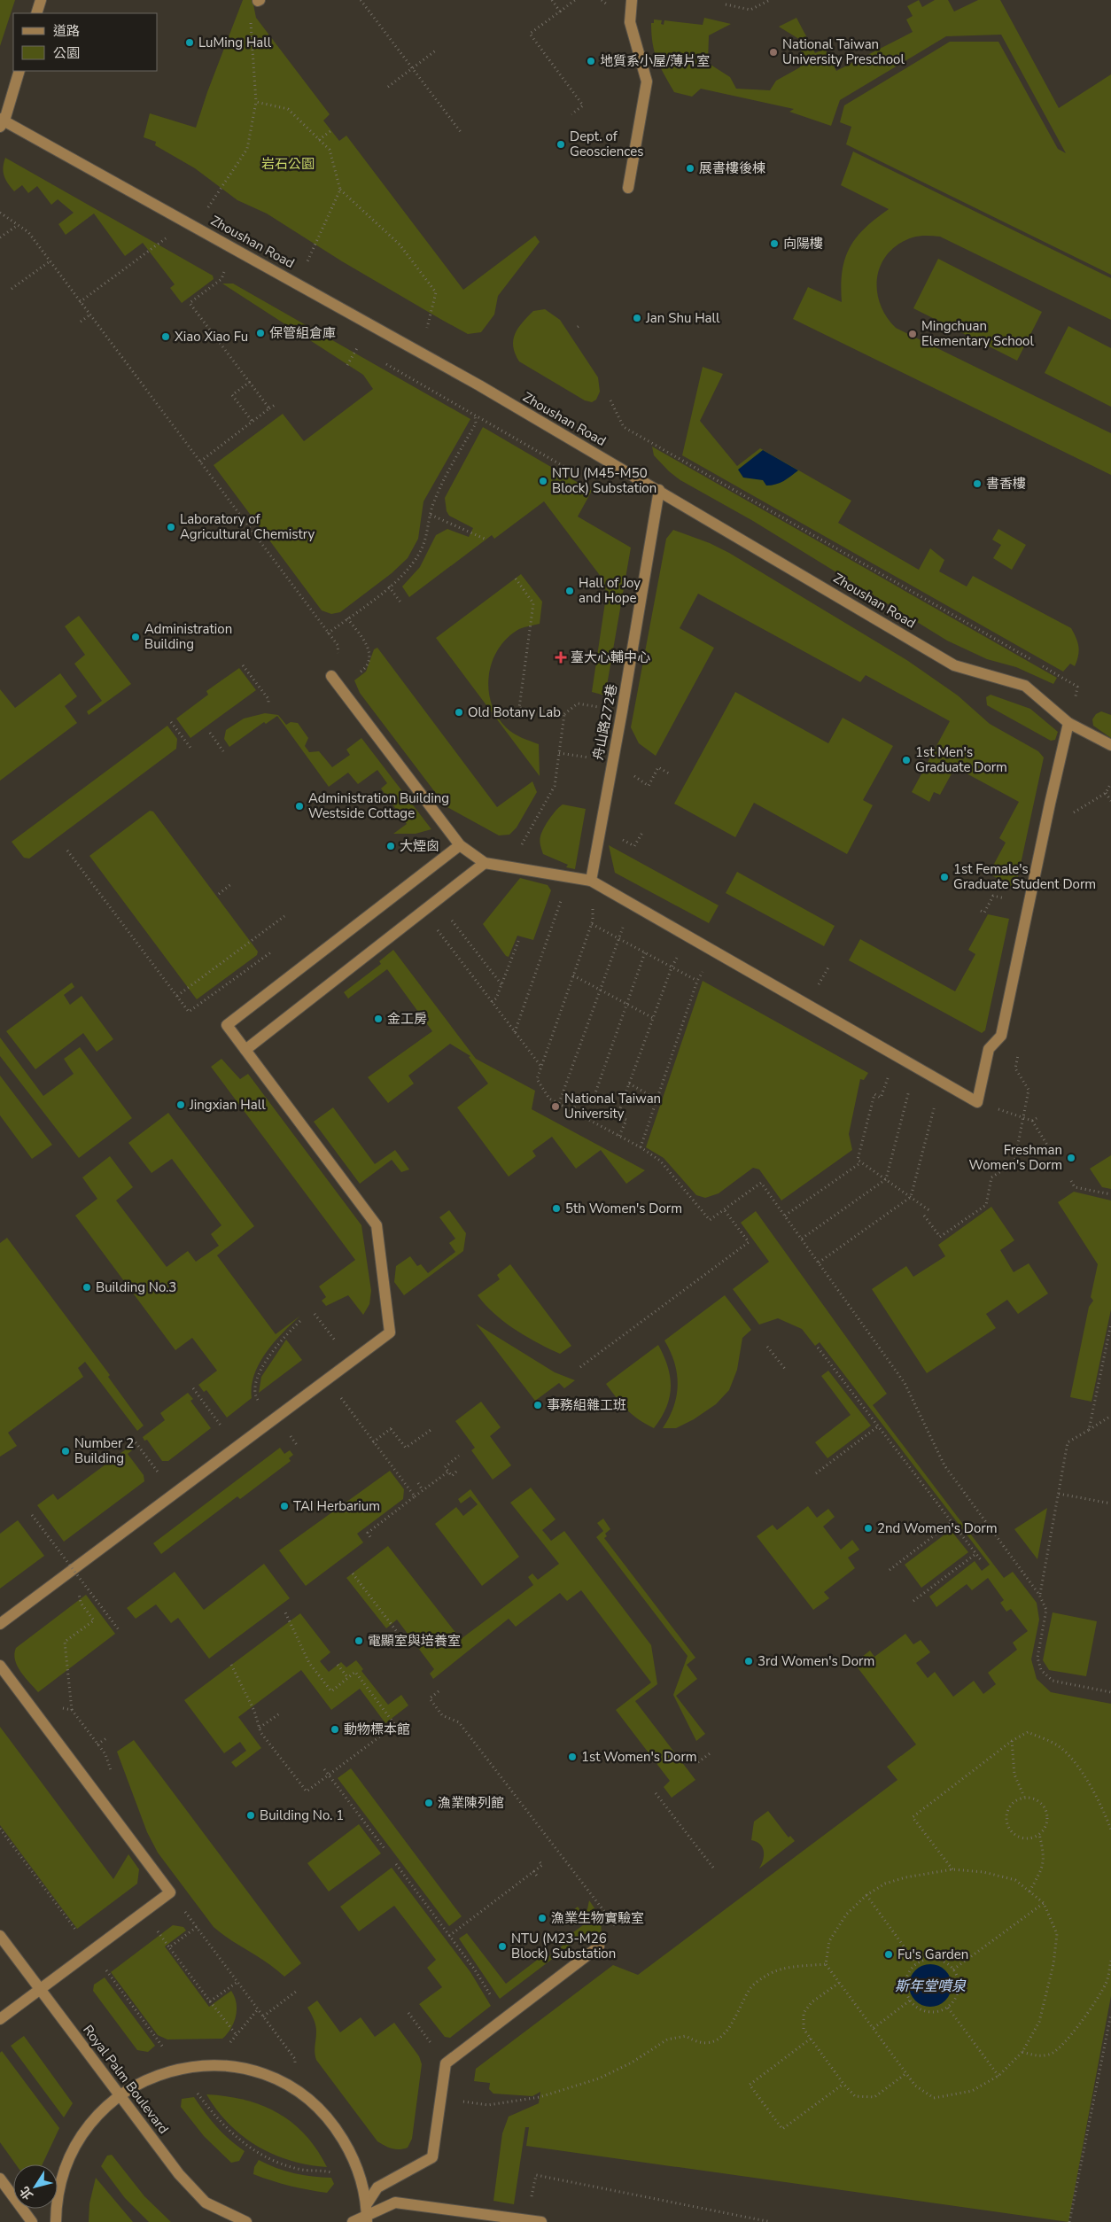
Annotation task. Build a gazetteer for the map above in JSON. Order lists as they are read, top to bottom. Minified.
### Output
{"streets":{"street":["Zhoushan Road","舟山路272巷","Royal Palm Boulevard"]},"crossings":[["Zhoushan Road","舟山路272巷"]],"water":["斯年堂噴泉"],"parks":["岩石公園"],"places":{"other":["LuMing Hall","National Taiwan University Preschool","地質系小屋/薄片室","Dept. of Geosciences","展書樓後棟","向陽樓","Jan Shu Hall","保管組倉庫","Mingchuan Elementary School","Xiao Xiao Fu","NTU (M45-M50 Block) Substation","書香樓","Laboratory of Agricultural Chemistry","Hall of Joy and Hope","Administration Building","Old Botany Lab","1st Men's Graduate Dorm","Administration Building Westside Cottage","大煙囪","1st Female's Graduate Student Dorm","金工房","Jingxian Hall","National Taiwan University","Freshman Women's Dorm","5th Women's Dorm","Building No.3","事務組雜工班","Number 2 Building","TAI Herbarium","2nd Women's Dorm","電顯室與培養室","3rd Women's Dorm","動物標本館","1st Women's Dorm","漁業陳列館","Building No. 1","漁業生物實驗室","NTU (M23-M26 Block) Substation","Fu's Garden"],"health":["臺大心輔中心"]},"legend":["道路","公園"],"north":"bottom left"}
